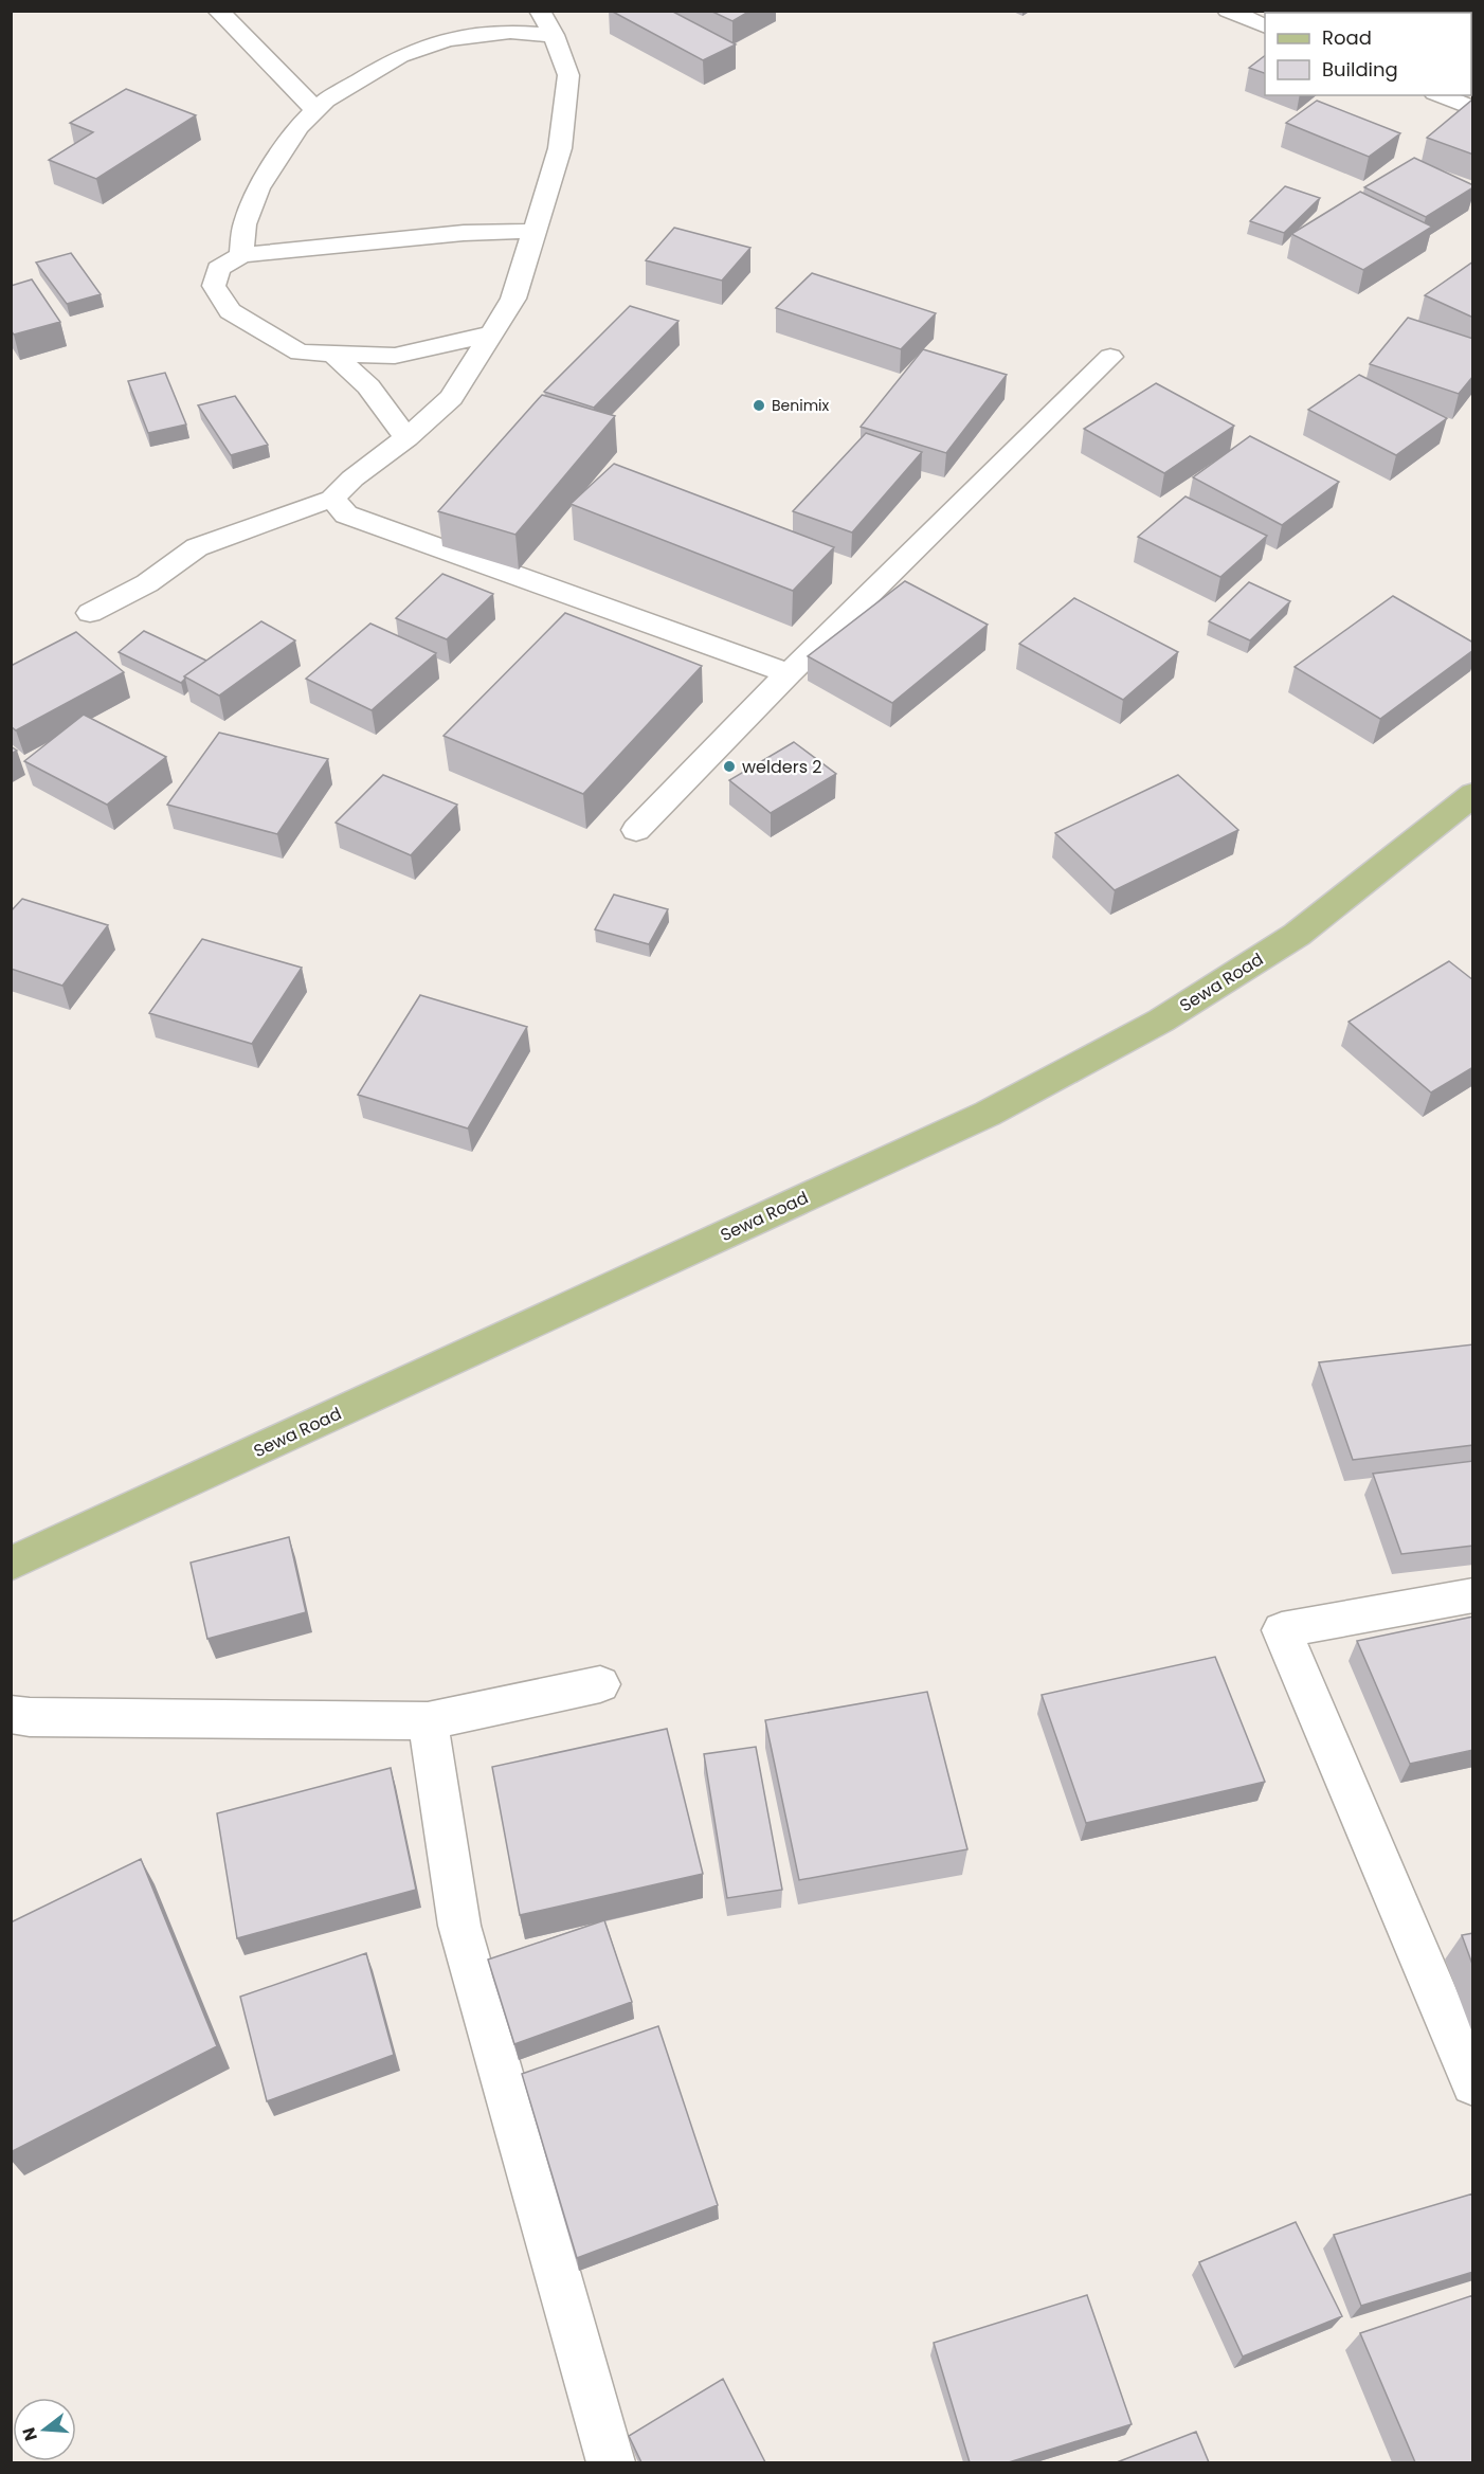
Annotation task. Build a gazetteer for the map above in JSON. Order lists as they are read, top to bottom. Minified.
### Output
{"streets":{"main road":["Sewa Road"]},"places":["Benimix","welders 2"],"legend":["Road","Building"],"north":"left"}
